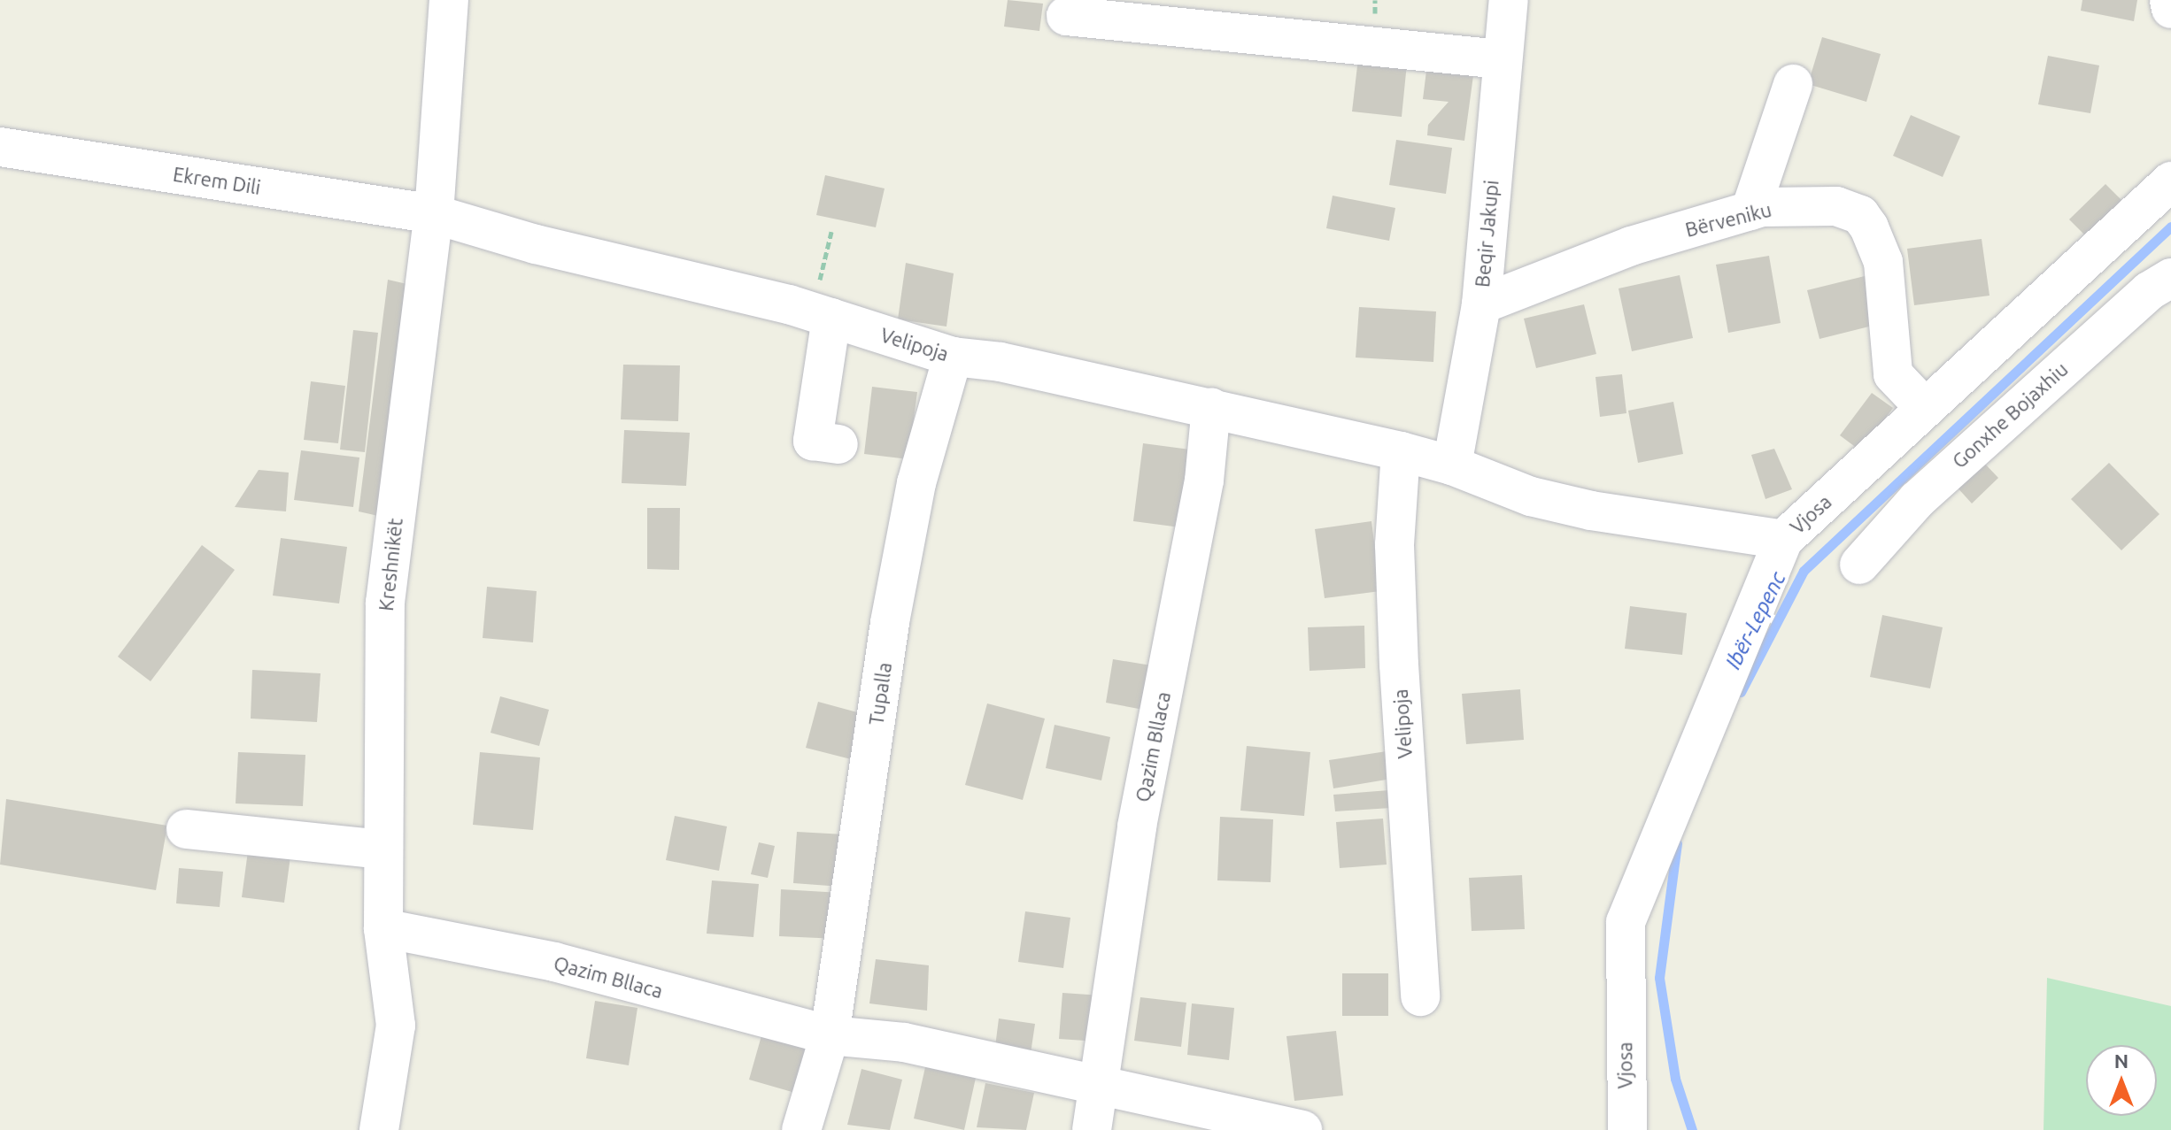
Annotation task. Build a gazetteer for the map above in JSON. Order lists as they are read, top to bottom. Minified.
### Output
{"streets":{"street":["Ekrem Dili","Bërveniku","Beqir Jakupi","Velipoja","Gonxhe Bojaxhiu","Vjosa","Kreshnikët","Tupalla","Qazim Bllaca"]},"crossings":[["Ekrem Dili","Velipoja"],["Ekrem Dili","Kreshnikët"],["Bërveniku","Beqir Jakupi"],["Bërveniku","Vjosa"],["Beqir Jakupi","Velipoja"],["Velipoja","Vjosa"],["Velipoja","Kreshnikët"],["Velipoja","Tupalla"],["Velipoja","Qazim Bllaca"],["Kreshnikët","Qazim Bllaca"],["Tupalla","Qazim Bllaca"]],"water":["Ibër-Lepenc"],"north":"top"}
